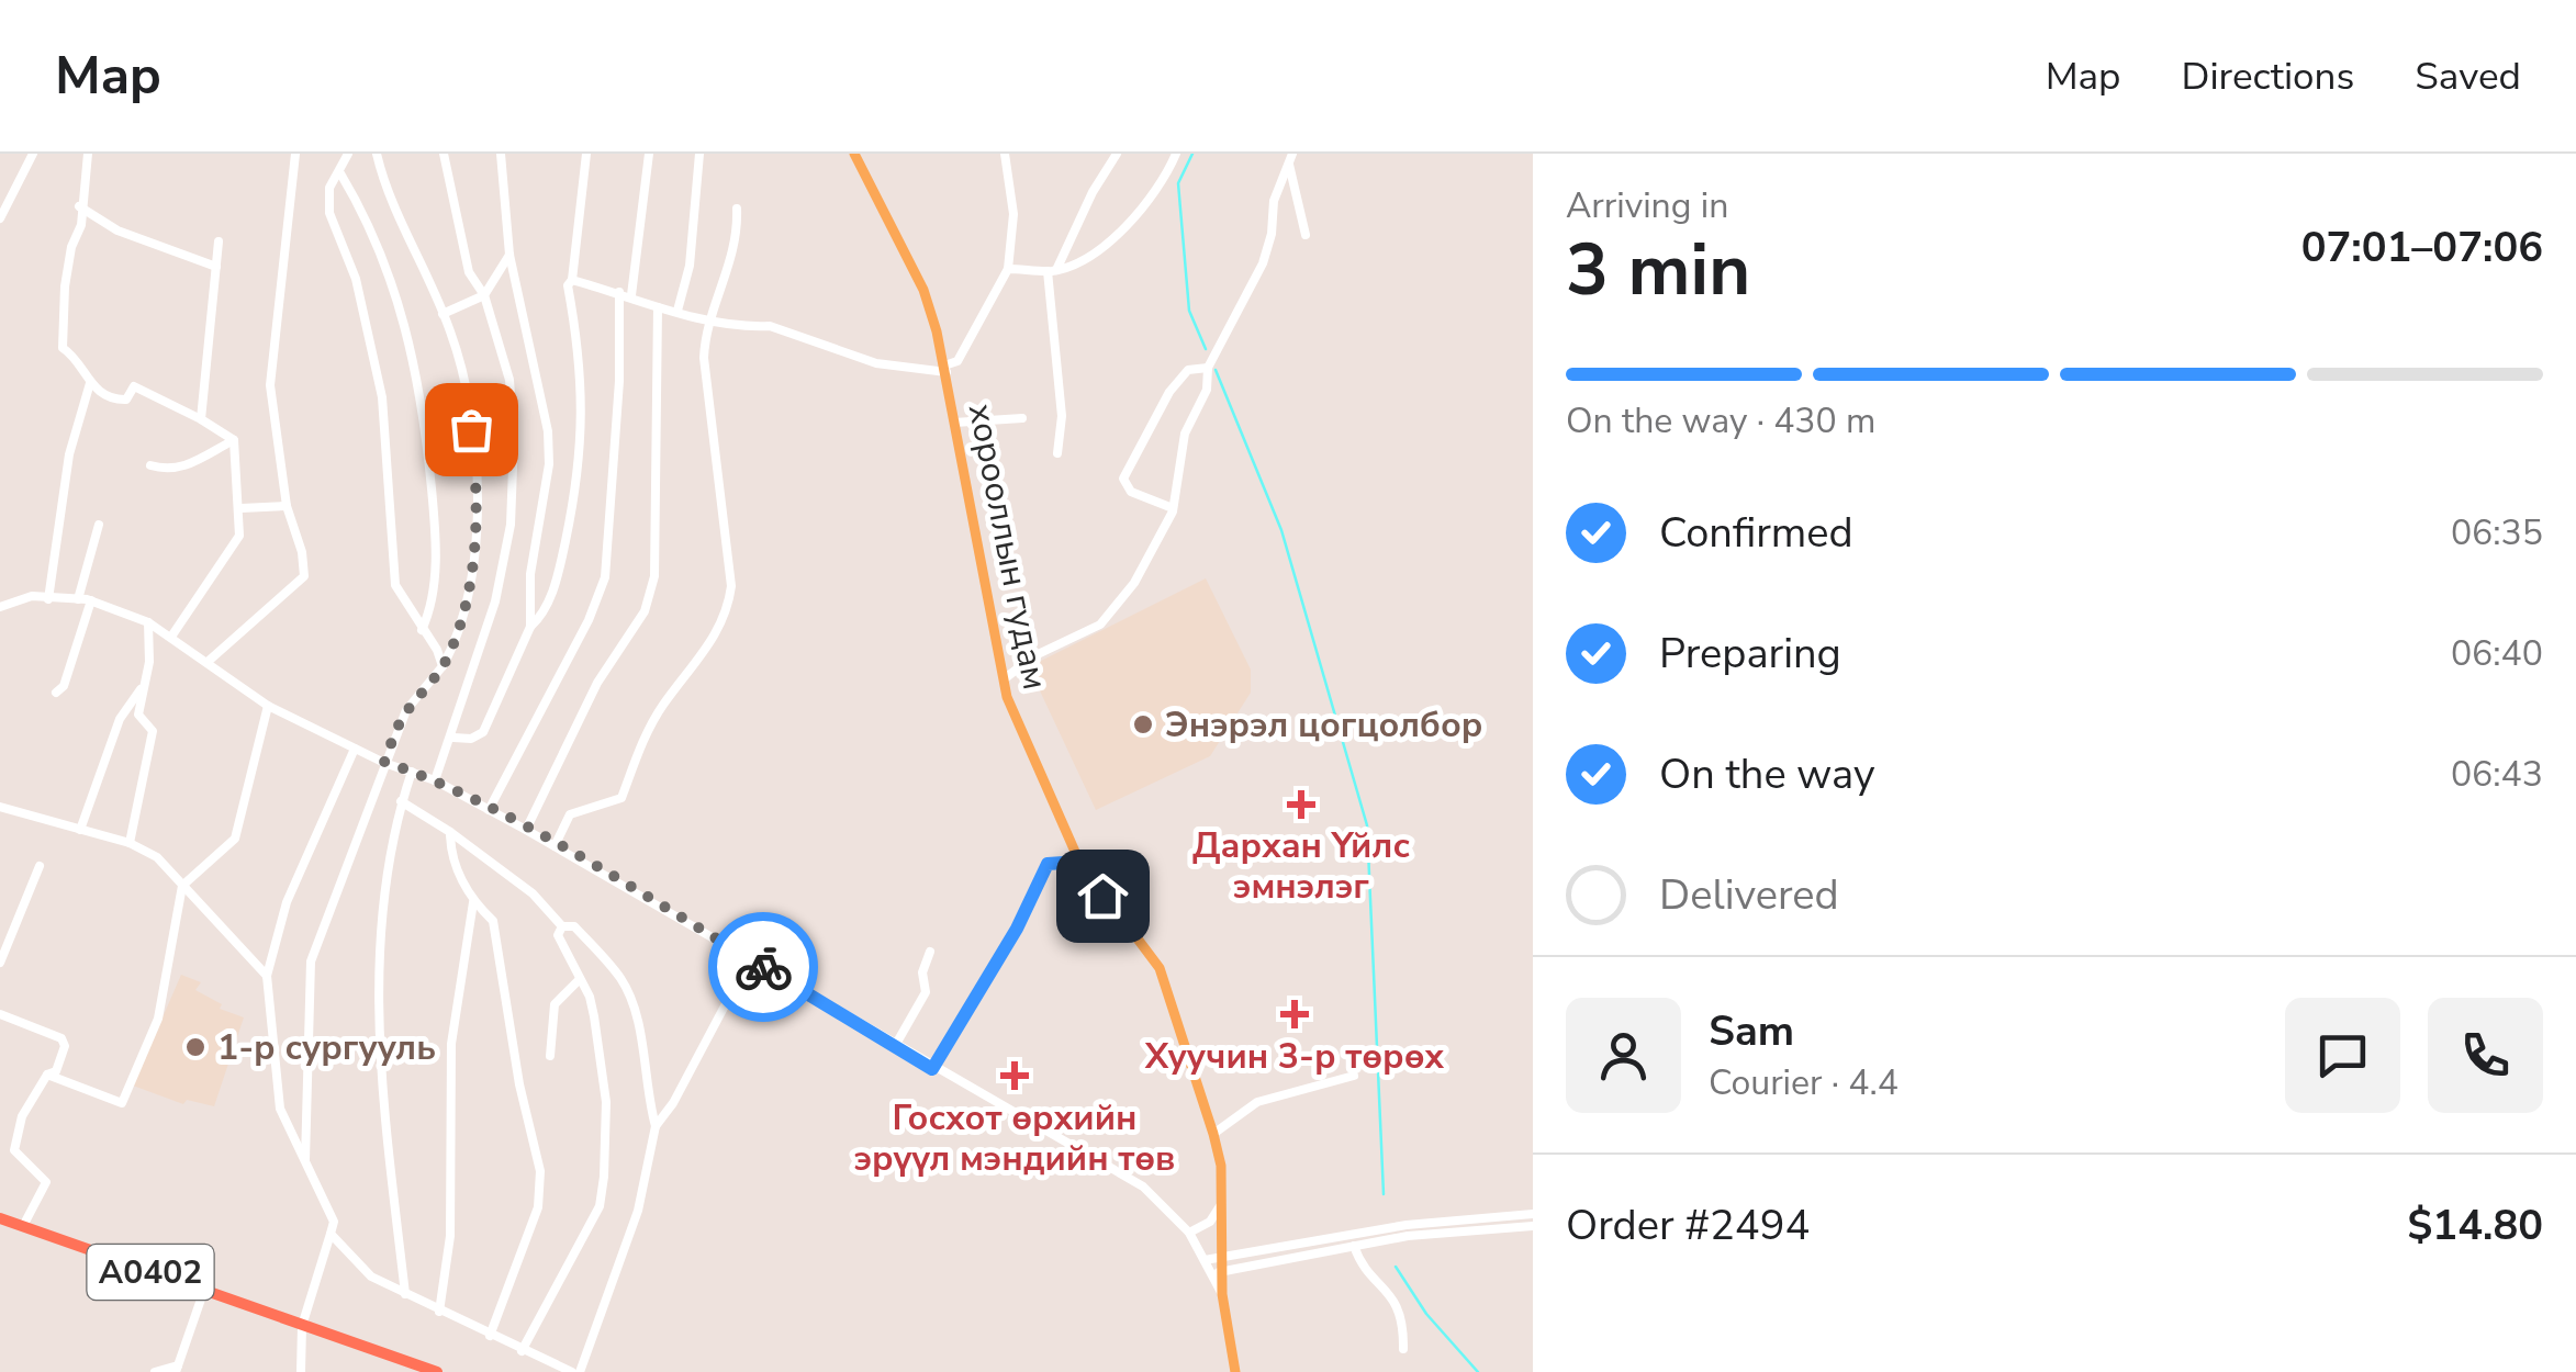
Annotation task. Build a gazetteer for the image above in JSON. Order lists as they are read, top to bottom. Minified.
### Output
{"streets":{"highway":["A0402"],"main road":["хорооллын гудам"]},"places":{"other":["Энэрэл цогцолбор","1-р сургууль"],"health":["Дархан Үйлс эмнэлэг","Хуучин 3-р төрөх","Госхот өрхийн эрүүл мэндийн төв"]},"page":{"header":"Map","nav":["Map","Directions","Saved"],"heading":["3 min","Arriving in","07:01–07:06"],"panel":["Sam","Courier · 4.4","Order #2494","$14.80"],"bar":"On the way · 430 m","list":[["Confirmed","06:35"],["Preparing","06:40"],["On the way","06:43"],"Delivered"]}}
